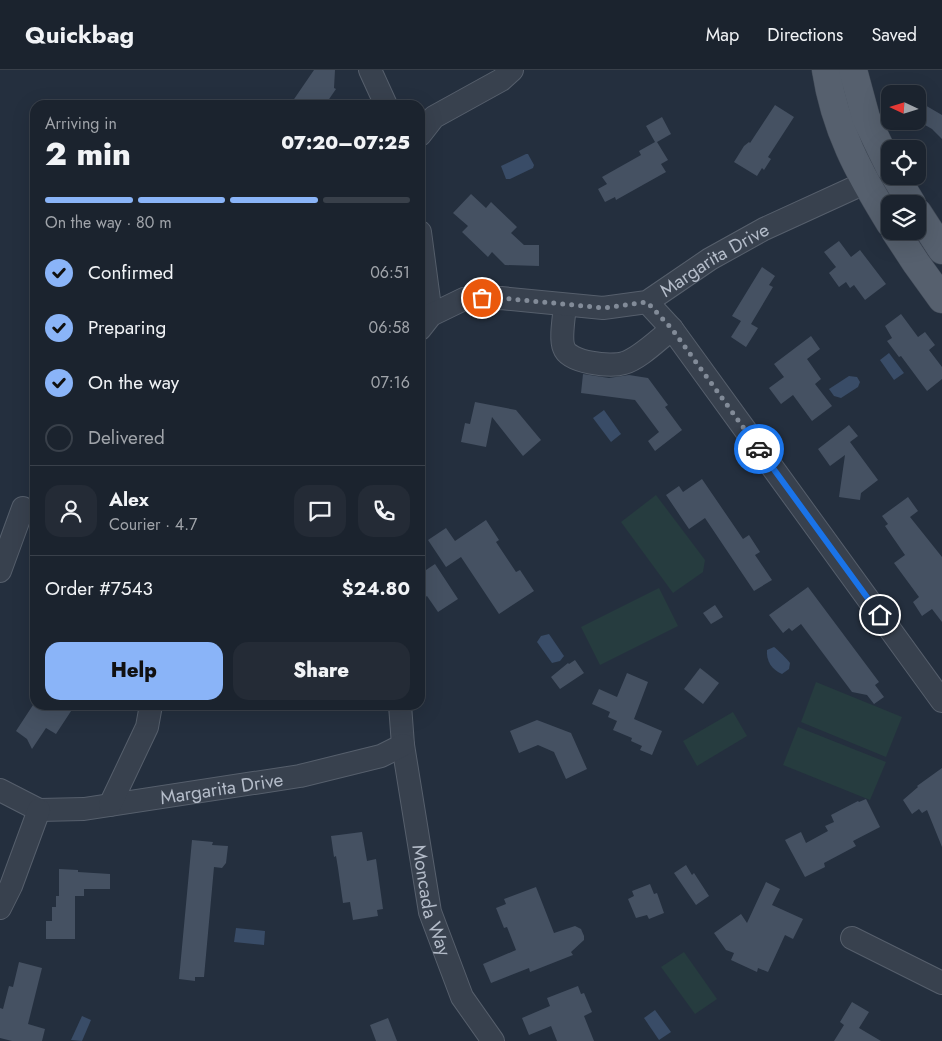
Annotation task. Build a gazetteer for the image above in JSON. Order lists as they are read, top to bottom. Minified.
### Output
{"streets":{"street":["Margarita Drive","Moncada Way"]},"crossings":[["Margarita Drive","Moncada Way"]],"north":"left","page":{"header":"Quickbag","nav":["Map","Directions","Saved"],"heading":["2 min","Arriving in","07:20–07:25"],"panel":["Alex","Courier · 4.7","Order #7543","$24.80"],"bar":"On the way · 80 m","list":[["Confirmed","06:51"],["Preparing","06:58"],["On the way","07:16"],"Delivered"],"buttons":["Help","Share"]}}
